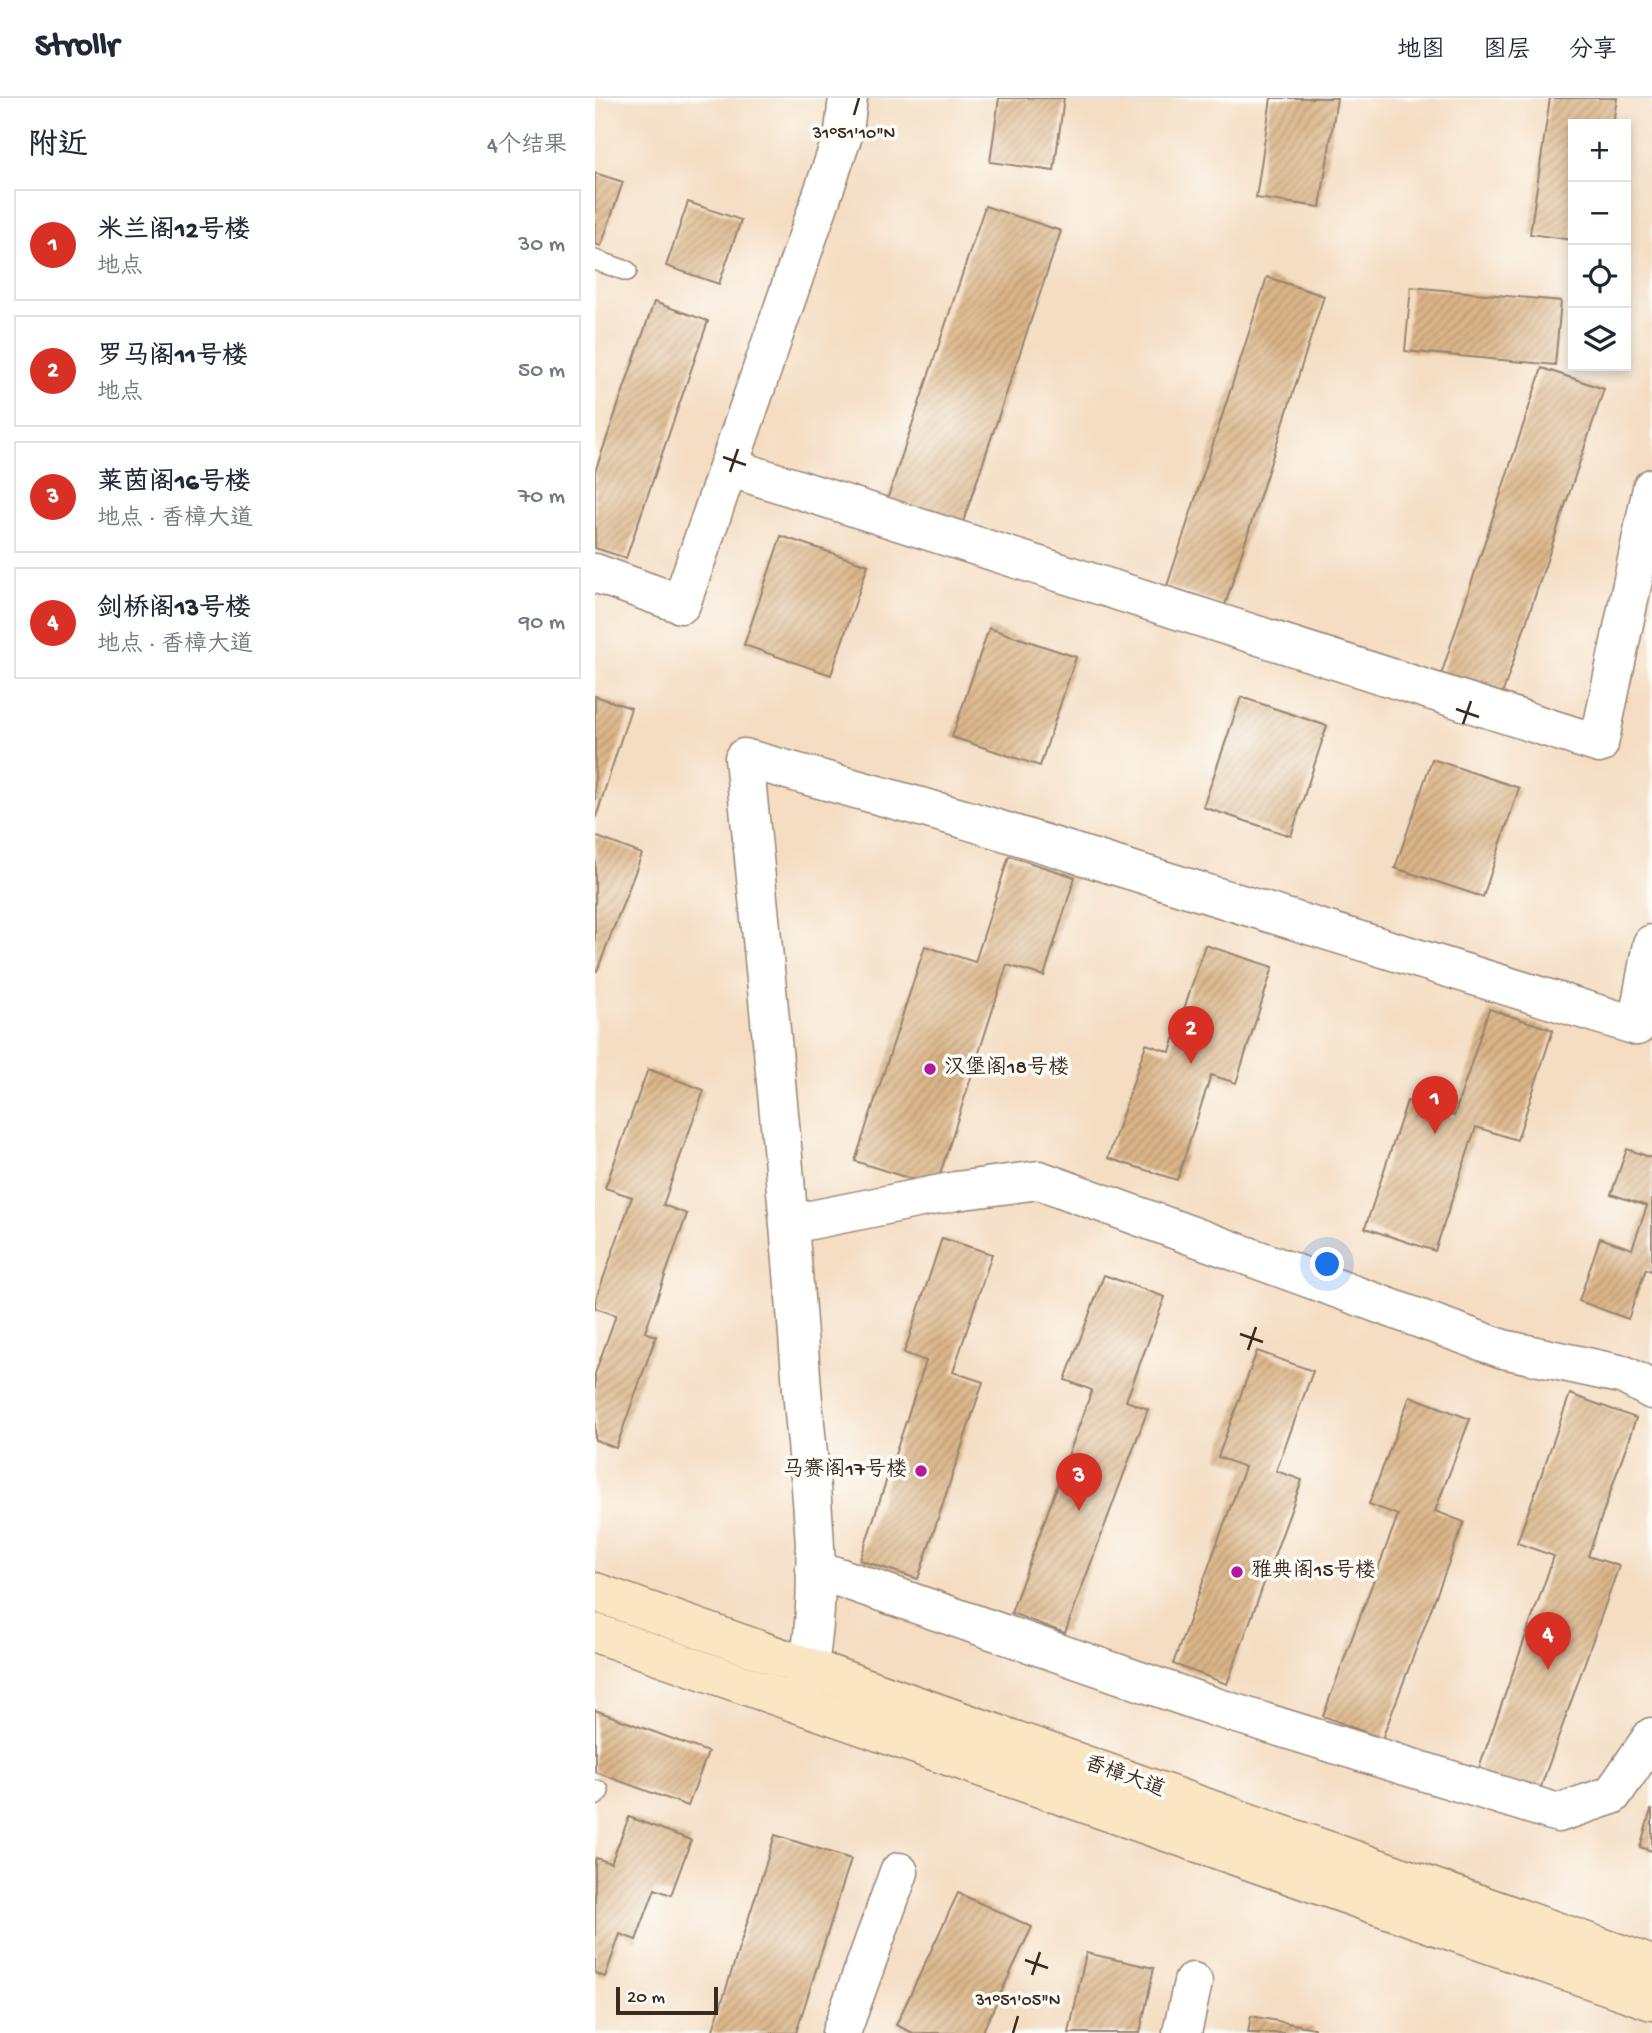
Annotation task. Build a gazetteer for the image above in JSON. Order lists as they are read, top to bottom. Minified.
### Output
{"streets":{"street":["香樟大道"]},"places":["汉堡阁18号楼","马赛阁17号楼","雅典阁15号楼"],"scale_bar":"20 m","page":{"header":"Strollr","nav":["地图","图层","分享"],"heading":["附近","4个结果"],"map_buttons":["+","−"],"list":[{"mark":"1","name":"米兰阁12号楼","note":"地点","value":"30 m"},{"mark":"2","name":"罗马阁11号楼","note":"地点","value":"50 m"},{"mark":"3","name":"莱茵阁16号楼","note":"地点 · 香樟大道","value":"70 m"},{"mark":"4","name":"剑桥阁13号楼","note":"地点 · 香樟大道","value":"90 m"}],"pins":["2","1","3","4"],"scale":"20 m"},"coordinates":["31°51'10\"N","31°51'05\"N"]}
